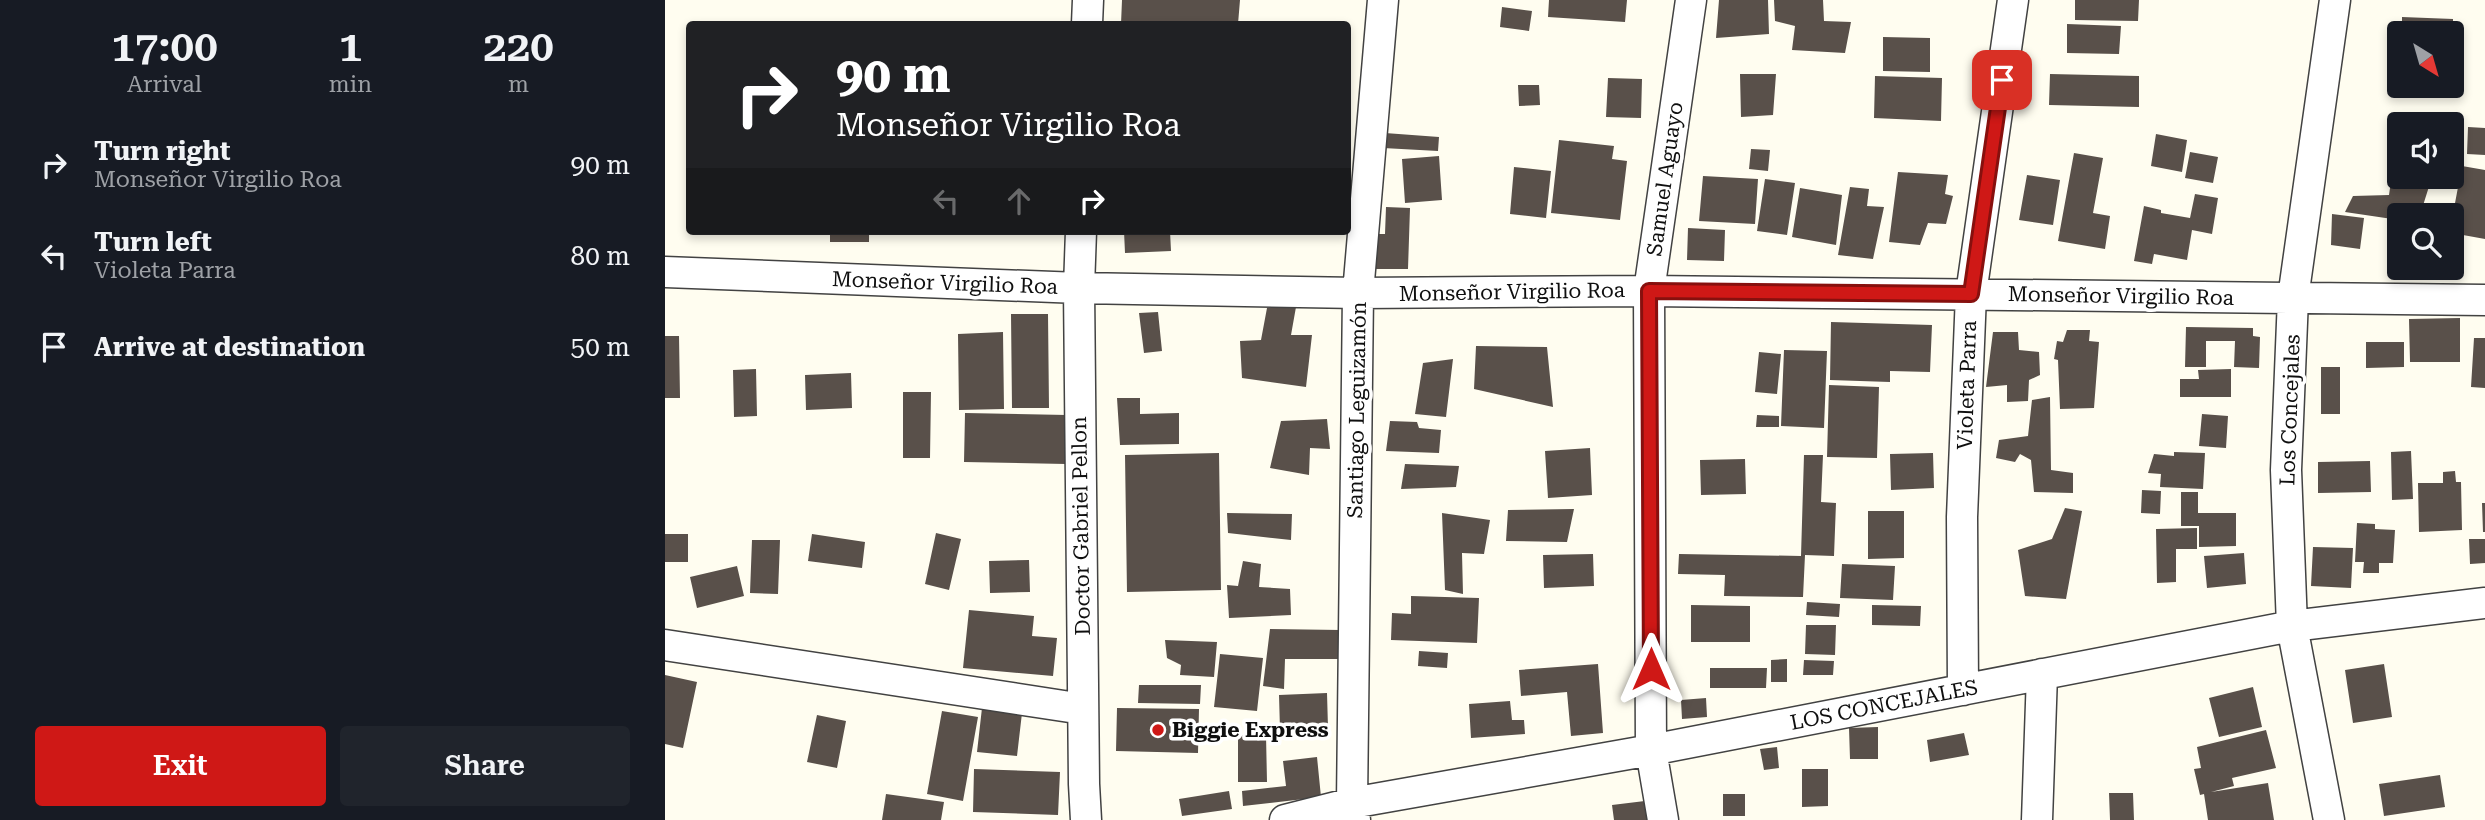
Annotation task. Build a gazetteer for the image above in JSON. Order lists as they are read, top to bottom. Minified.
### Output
{"streets":{"street":["Samuel Aguayo","Monseñor Virgilio Roa","Violeta Parra","Santiago Leguizamón","Los Concejales","Doctor Gabriel Pellon","LOS CONCEJALES"]},"crossings":[["Samuel Aguayo","Monseñor Virgilio Roa"],["Samuel Aguayo","LOS CONCEJALES"],["Monseñor Virgilio Roa","Violeta Parra"],["Monseñor Virgilio Roa","Santiago Leguizamón"],["Monseñor Virgilio Roa","Los Concejales"],["Monseñor Virgilio Roa","Doctor Gabriel Pellon"],["Violeta Parra","LOS CONCEJALES"],["Santiago Leguizamón","LOS CONCEJALES"],["Los Concejales","LOS CONCEJALES"]],"places":["Biggie Express"],"north":"bottom right","page":{"eta":["17:00","Arrival","1","min","220","m"],"turn":["90 m","Monseñor Virgilio Roa"],"list":[{"name":"Turn right","note":"Monseñor Virgilio Roa","value":"90 m"},{"name":"Turn left","note":"Violeta Parra","value":"80 m"},{"name":"Arrive at destination","value":"50 m"}],"buttons":["Exit","Share"]}}
